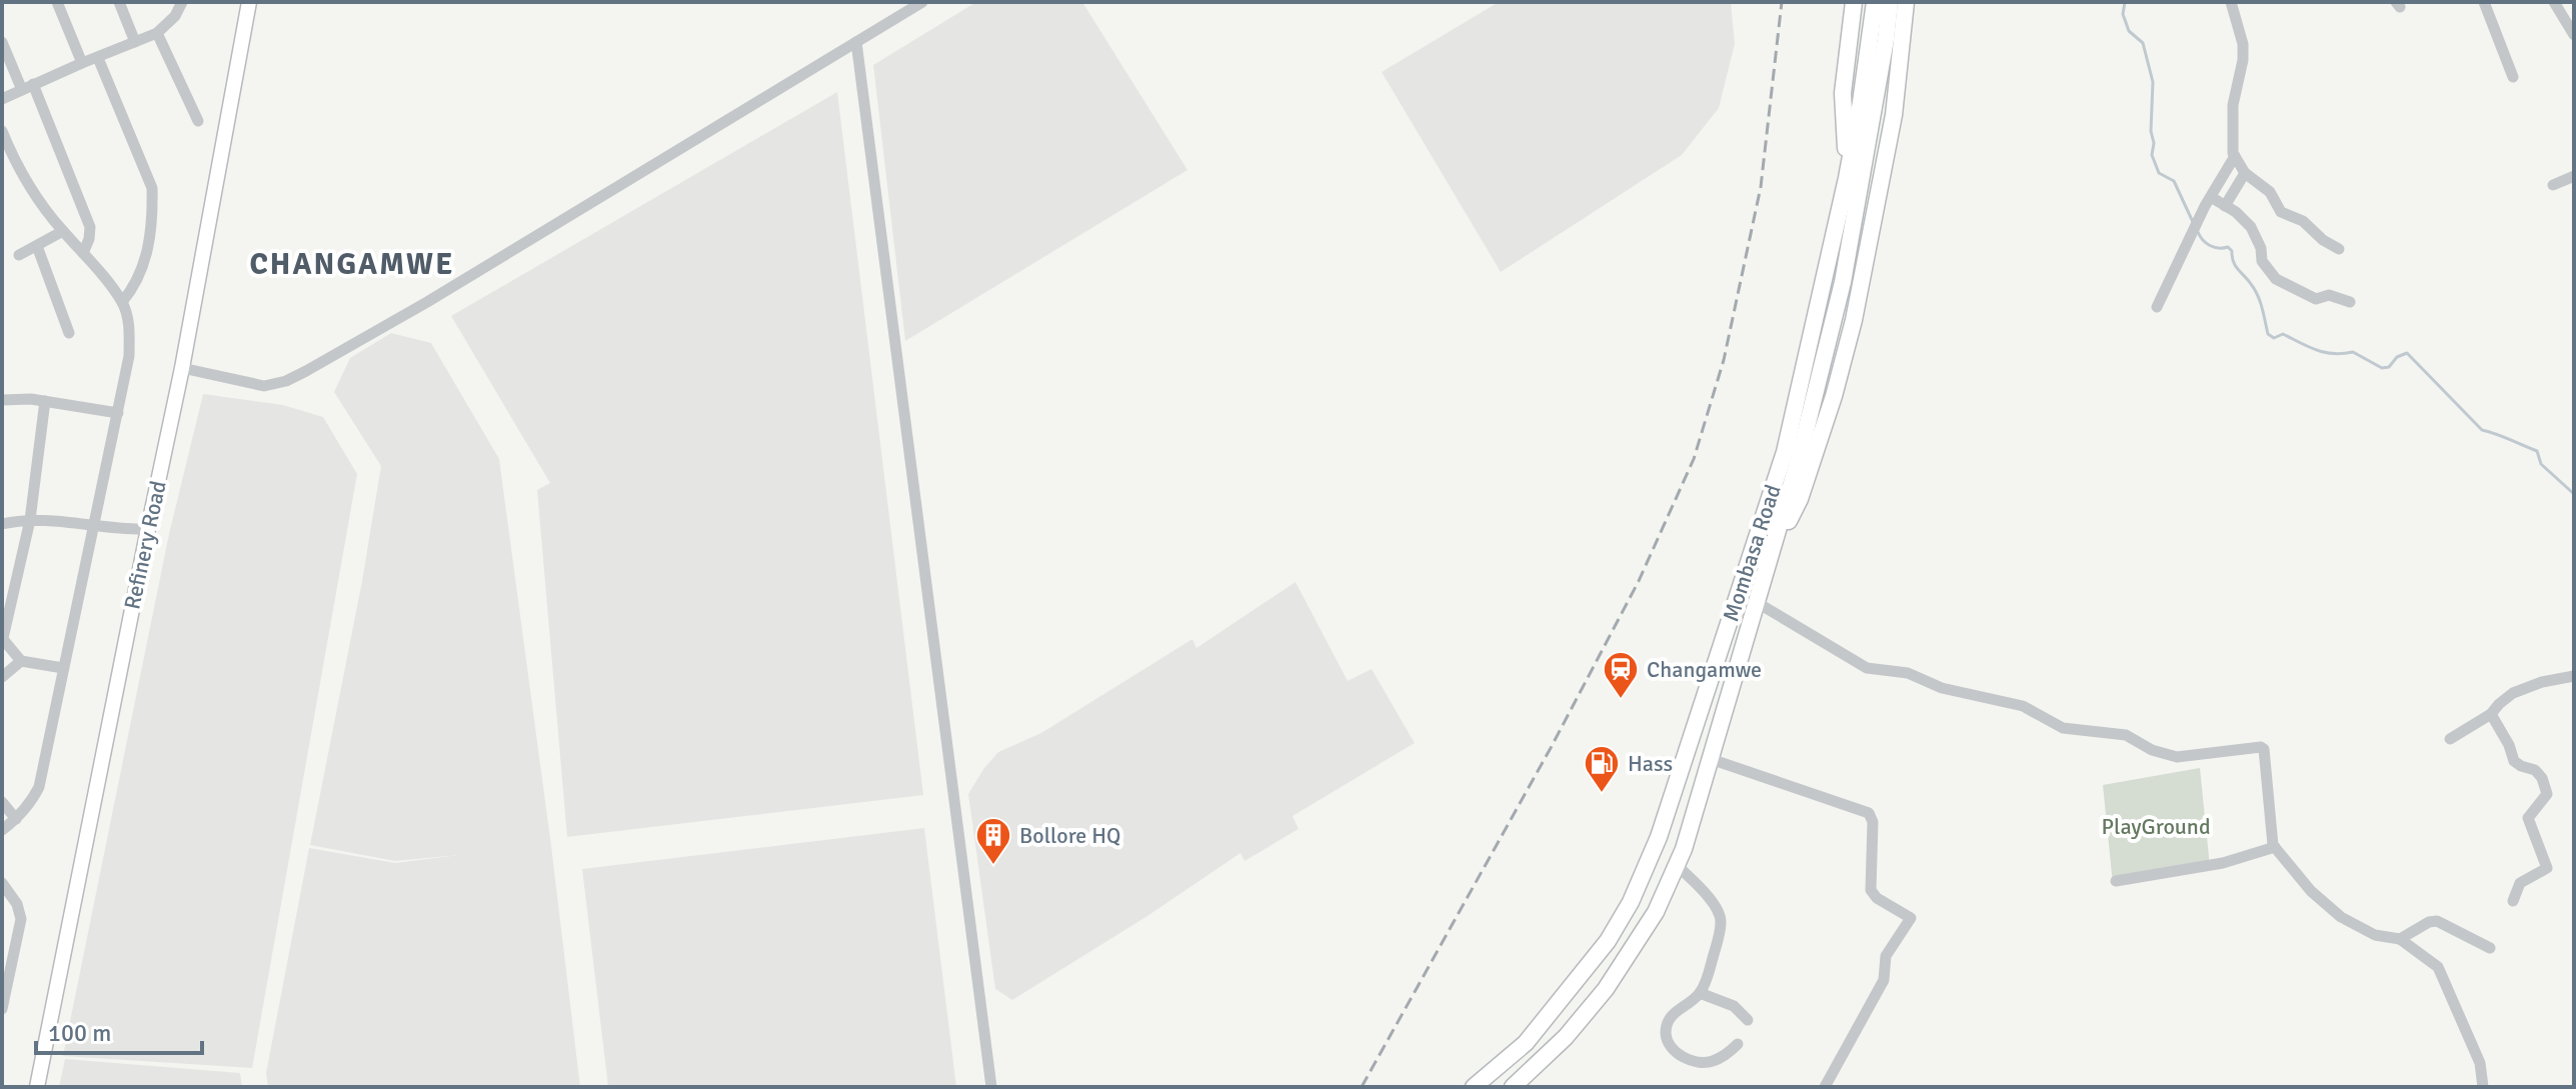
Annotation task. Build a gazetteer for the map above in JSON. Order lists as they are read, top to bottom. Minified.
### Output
{"streets":{"highway":["Mombasa Road"],"main road":["Refinery Road"]},"districts":["CHANGAMWE"],"parks":["PlayGround"],"places":{"station":["Changamwe"],"fuel station":["Hass"],"building":["Bollore HQ"]},"scale_bar":"100 m"}
